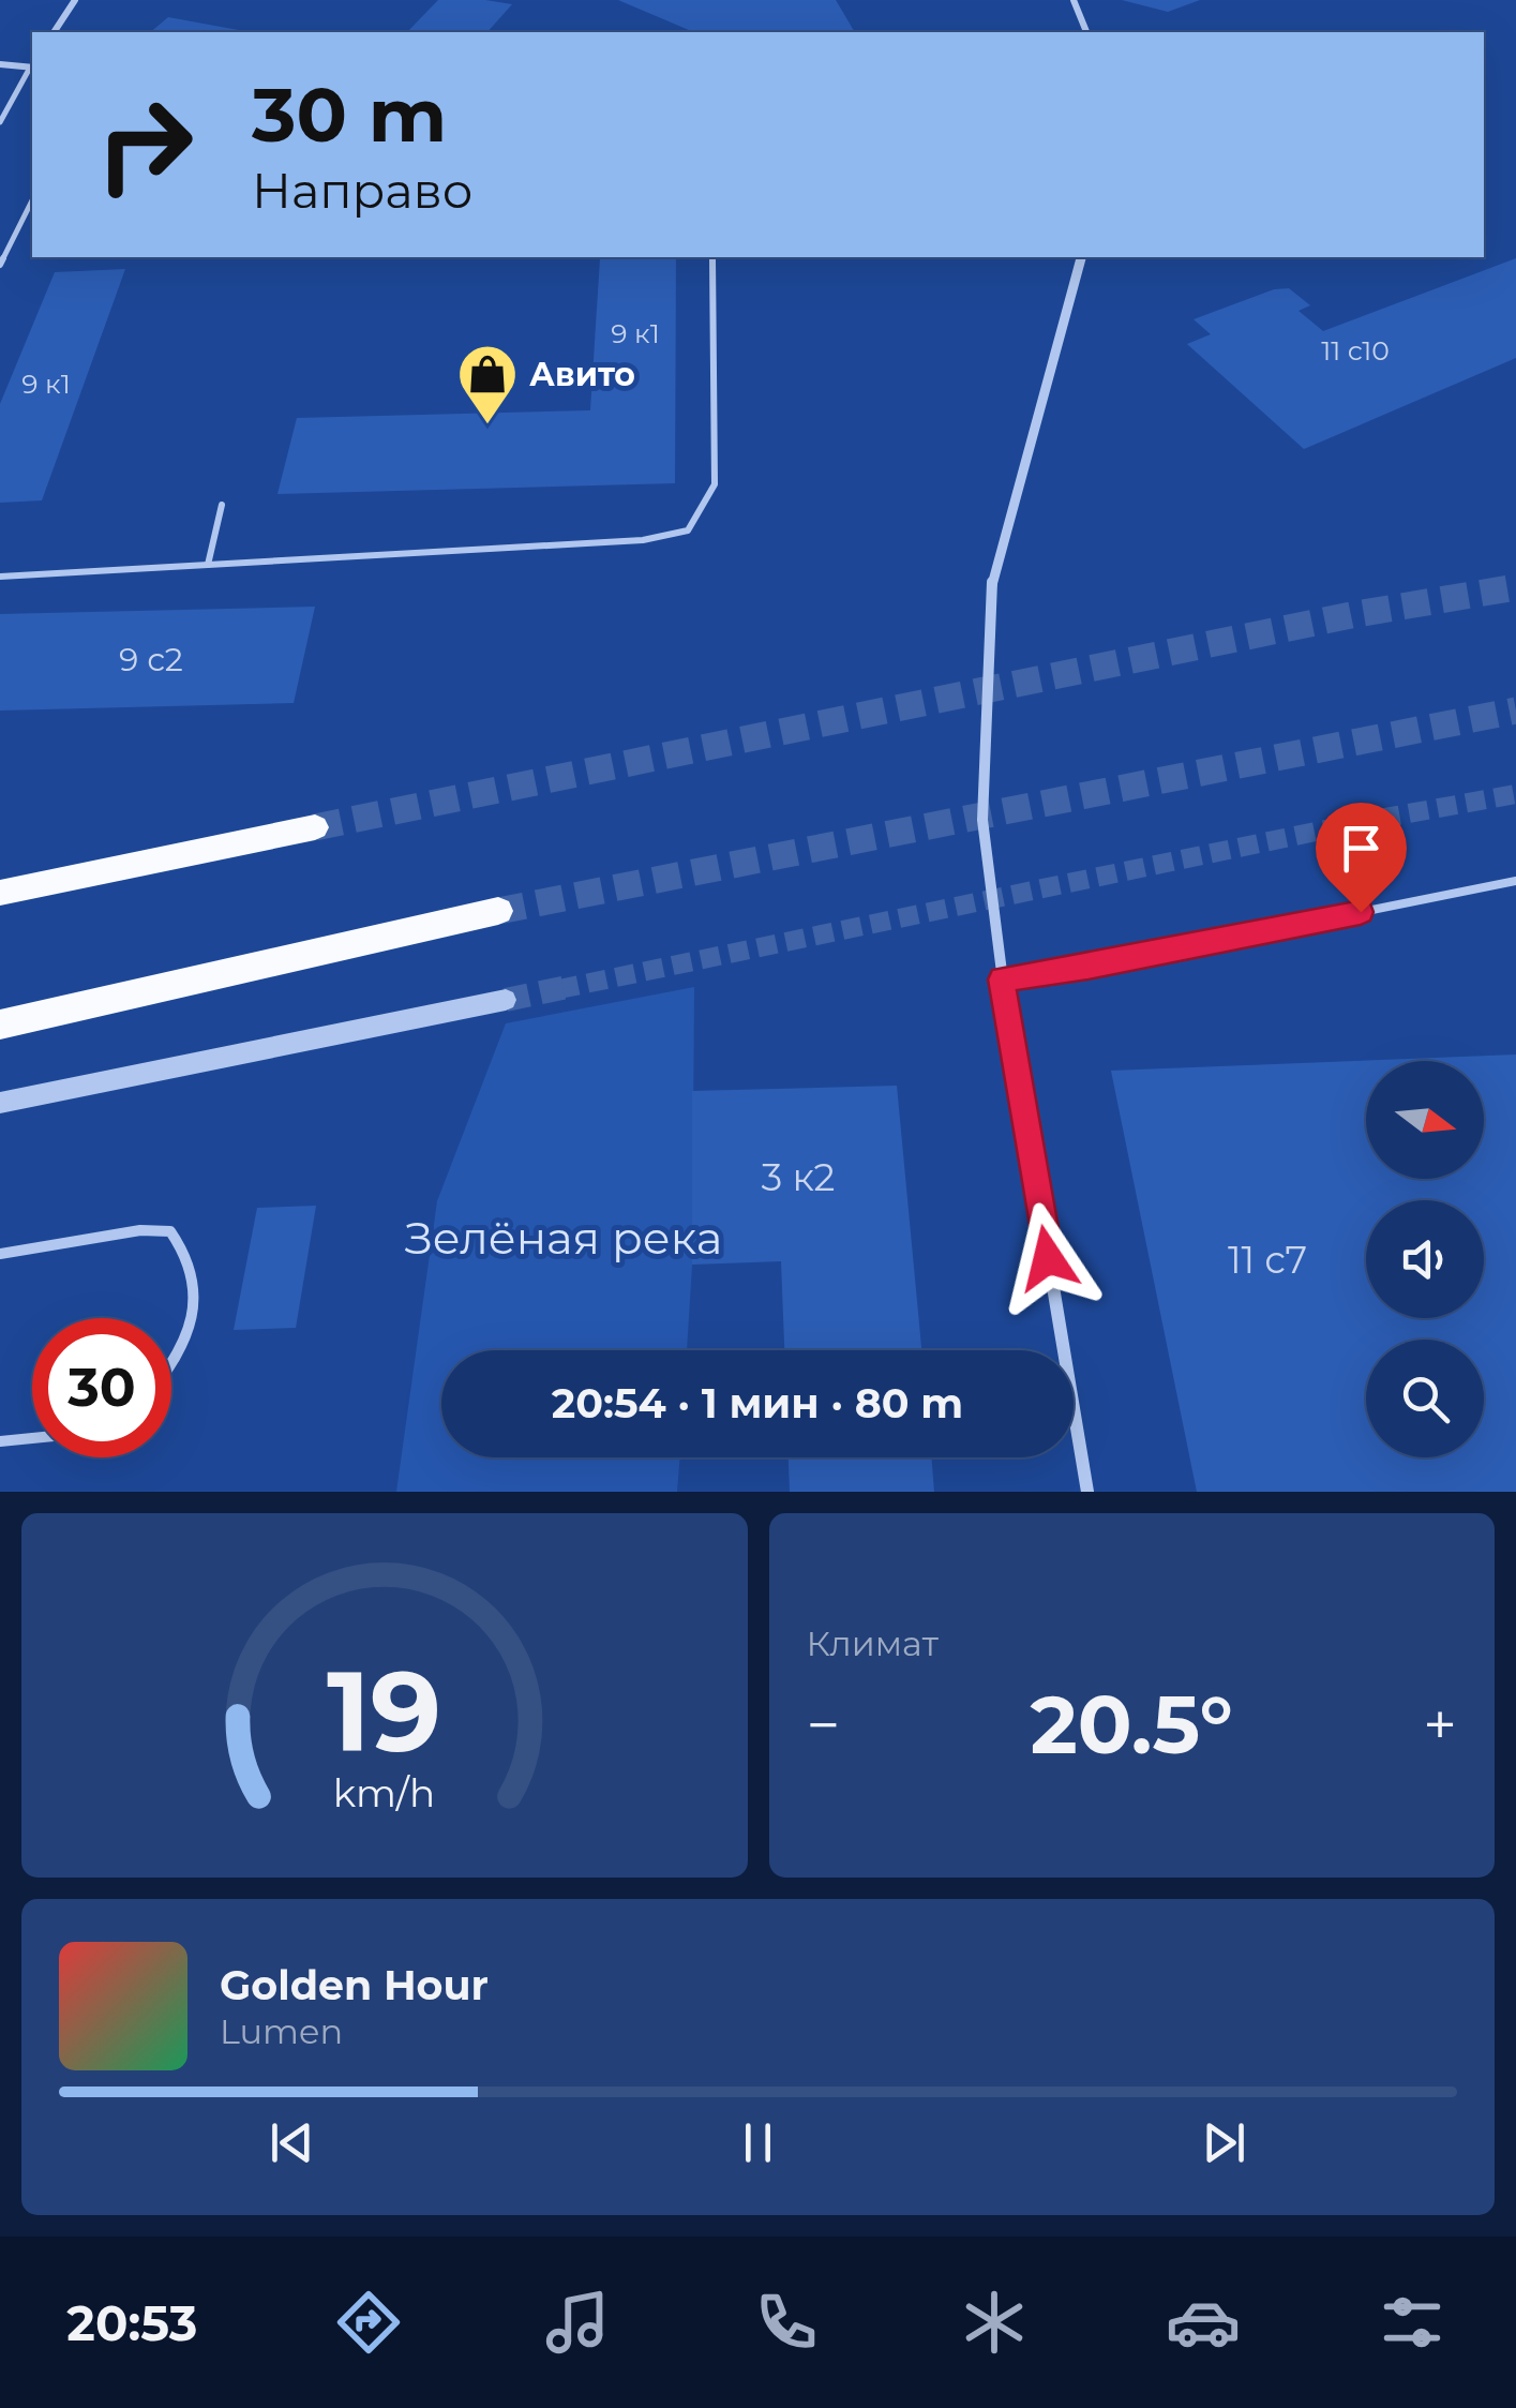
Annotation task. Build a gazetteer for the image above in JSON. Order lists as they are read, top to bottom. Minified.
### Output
{"parks":["Зелёная река"],"places":{"shop":["Авито"]},"house_numbers":["9 к1","11 с10","9 к1","9 с2","3 к2","11 с7"],"north":"right","page":{"turn":["30 m","Направо"],"limit":"30","trip":"20:54 · 1 мин · 80 m","tile":"Климат","heat":["−","20.5°","+"],"song":["Golden Hour","Lumen"],"tabs":"20:53","gauge":["19","km/h"]}}
